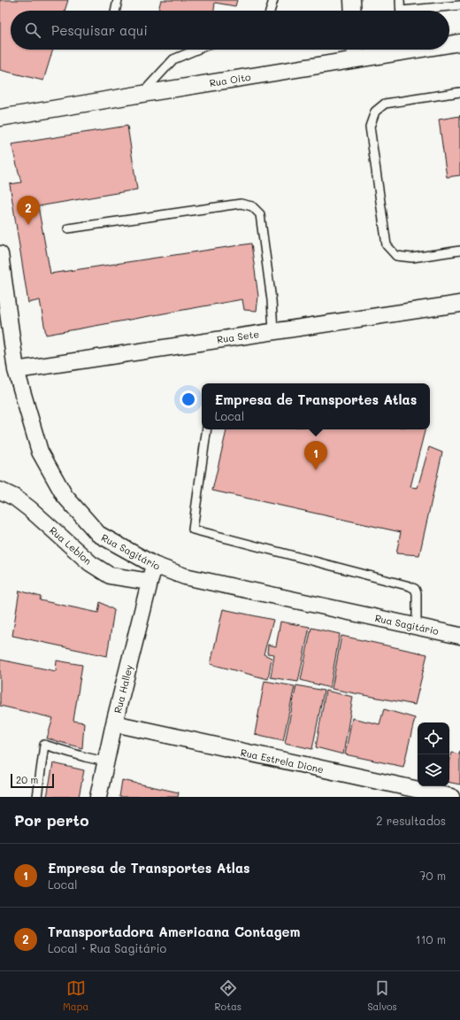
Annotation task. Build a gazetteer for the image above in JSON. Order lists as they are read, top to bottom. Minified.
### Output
{"streets":{"street":["Rua Oito","Rua Sete","Rua Leblon","Rua Sagitário","Rua Halley","Rua Estrela Dione"]},"crossings":[["Rua Sete","Rua Sagitário"],["Rua Leblon","Rua Halley"],["Rua Sagitário","Rua Halley"],["Rua Halley","Rua Estrela Dione"]],"scale_bar":"20 m","page":{"search":"Pesquisar aqui","pins":["2","1"],"popup":["Empresa de Transportes Atlas","Local"],"scale":"20 m","heading":["Por perto","2 resultados"],"list":[{"mark":"1","name":"Empresa de Transportes Atlas","note":"Local","value":"70 m"},{"mark":"2","name":"Transportadora Americana Contagem","note":"Local · Rua Sagitário","value":"110 m"}],"nav":["Mapa","Rotas","Salvos"]}}
